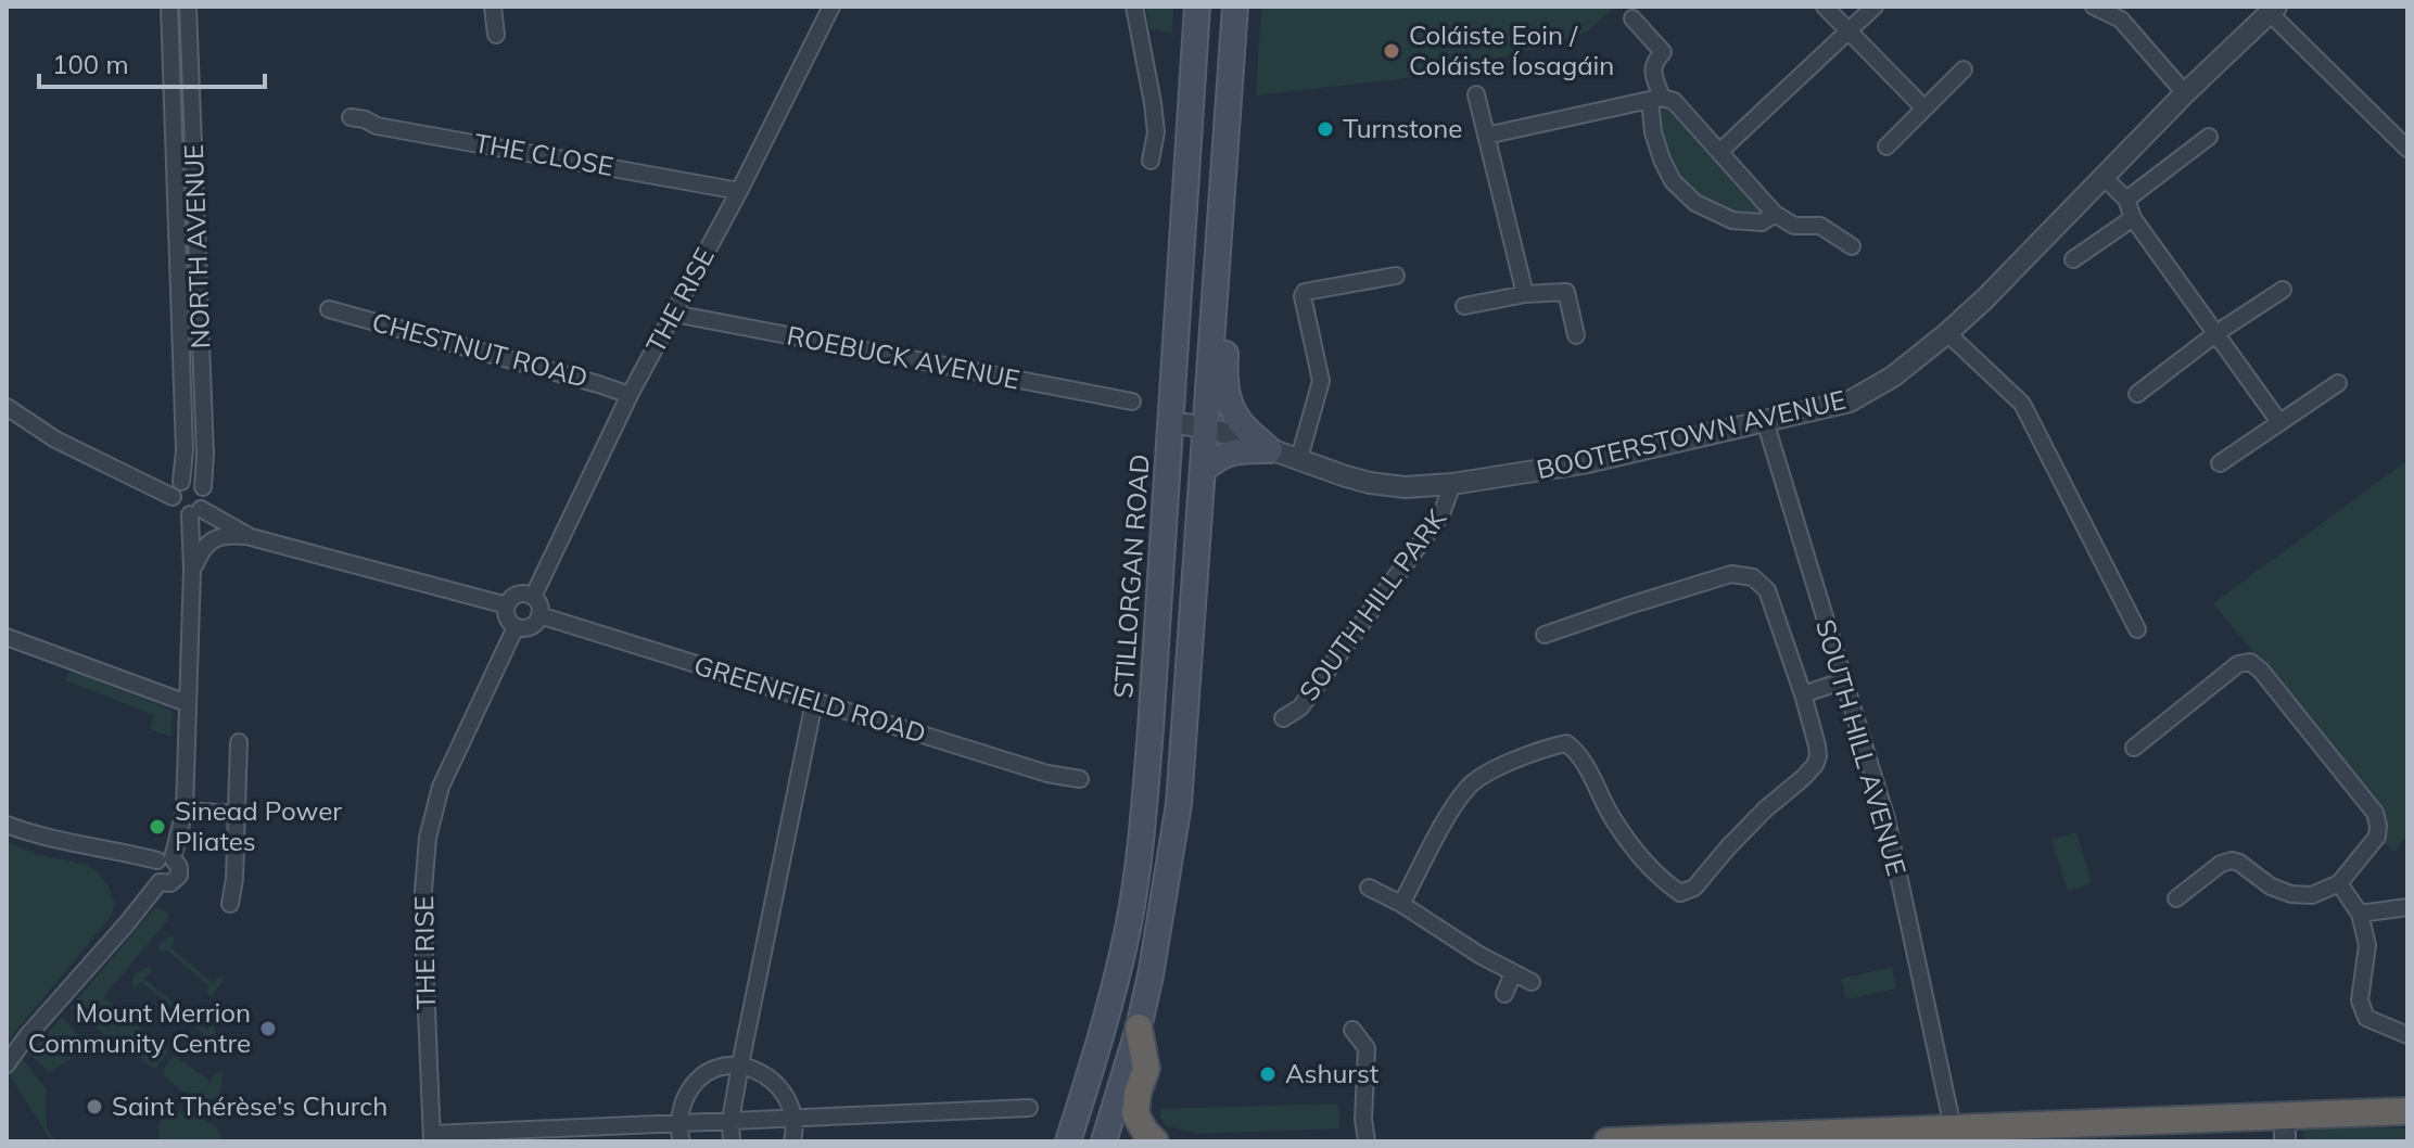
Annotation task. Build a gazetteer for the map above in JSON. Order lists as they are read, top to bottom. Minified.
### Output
{"streets":{"main road":["STILLORGAN ROAD"],"street":["THE CLOSE","NORTH AVENUE","THE RISE","CHESTNUT ROAD","ROEBUCK AVENUE","BOOTERSTOWN AVENUE","SOUTH HILL PARK","GREENFIELD ROAD","SOUTH HILL AVENUE"]},"crossings":[["THE CLOSE","THE RISE"],["THE RISE","CHESTNUT ROAD"],["THE RISE","ROEBUCK AVENUE"],["THE RISE","GREENFIELD ROAD"],["BOOTERSTOWN AVENUE","STILLORGAN ROAD"],["BOOTERSTOWN AVENUE","SOUTH HILL PARK"],["BOOTERSTOWN AVENUE","SOUTH HILL AVENUE"]],"places":["Coláiste Eoin / Coláiste Íosagáin","Turnstone","Sinead Power Pliates","Mount Merrion Community Centre","Ashurst","Saint Thérèse's Church"],"scale_bar":"100 m"}
